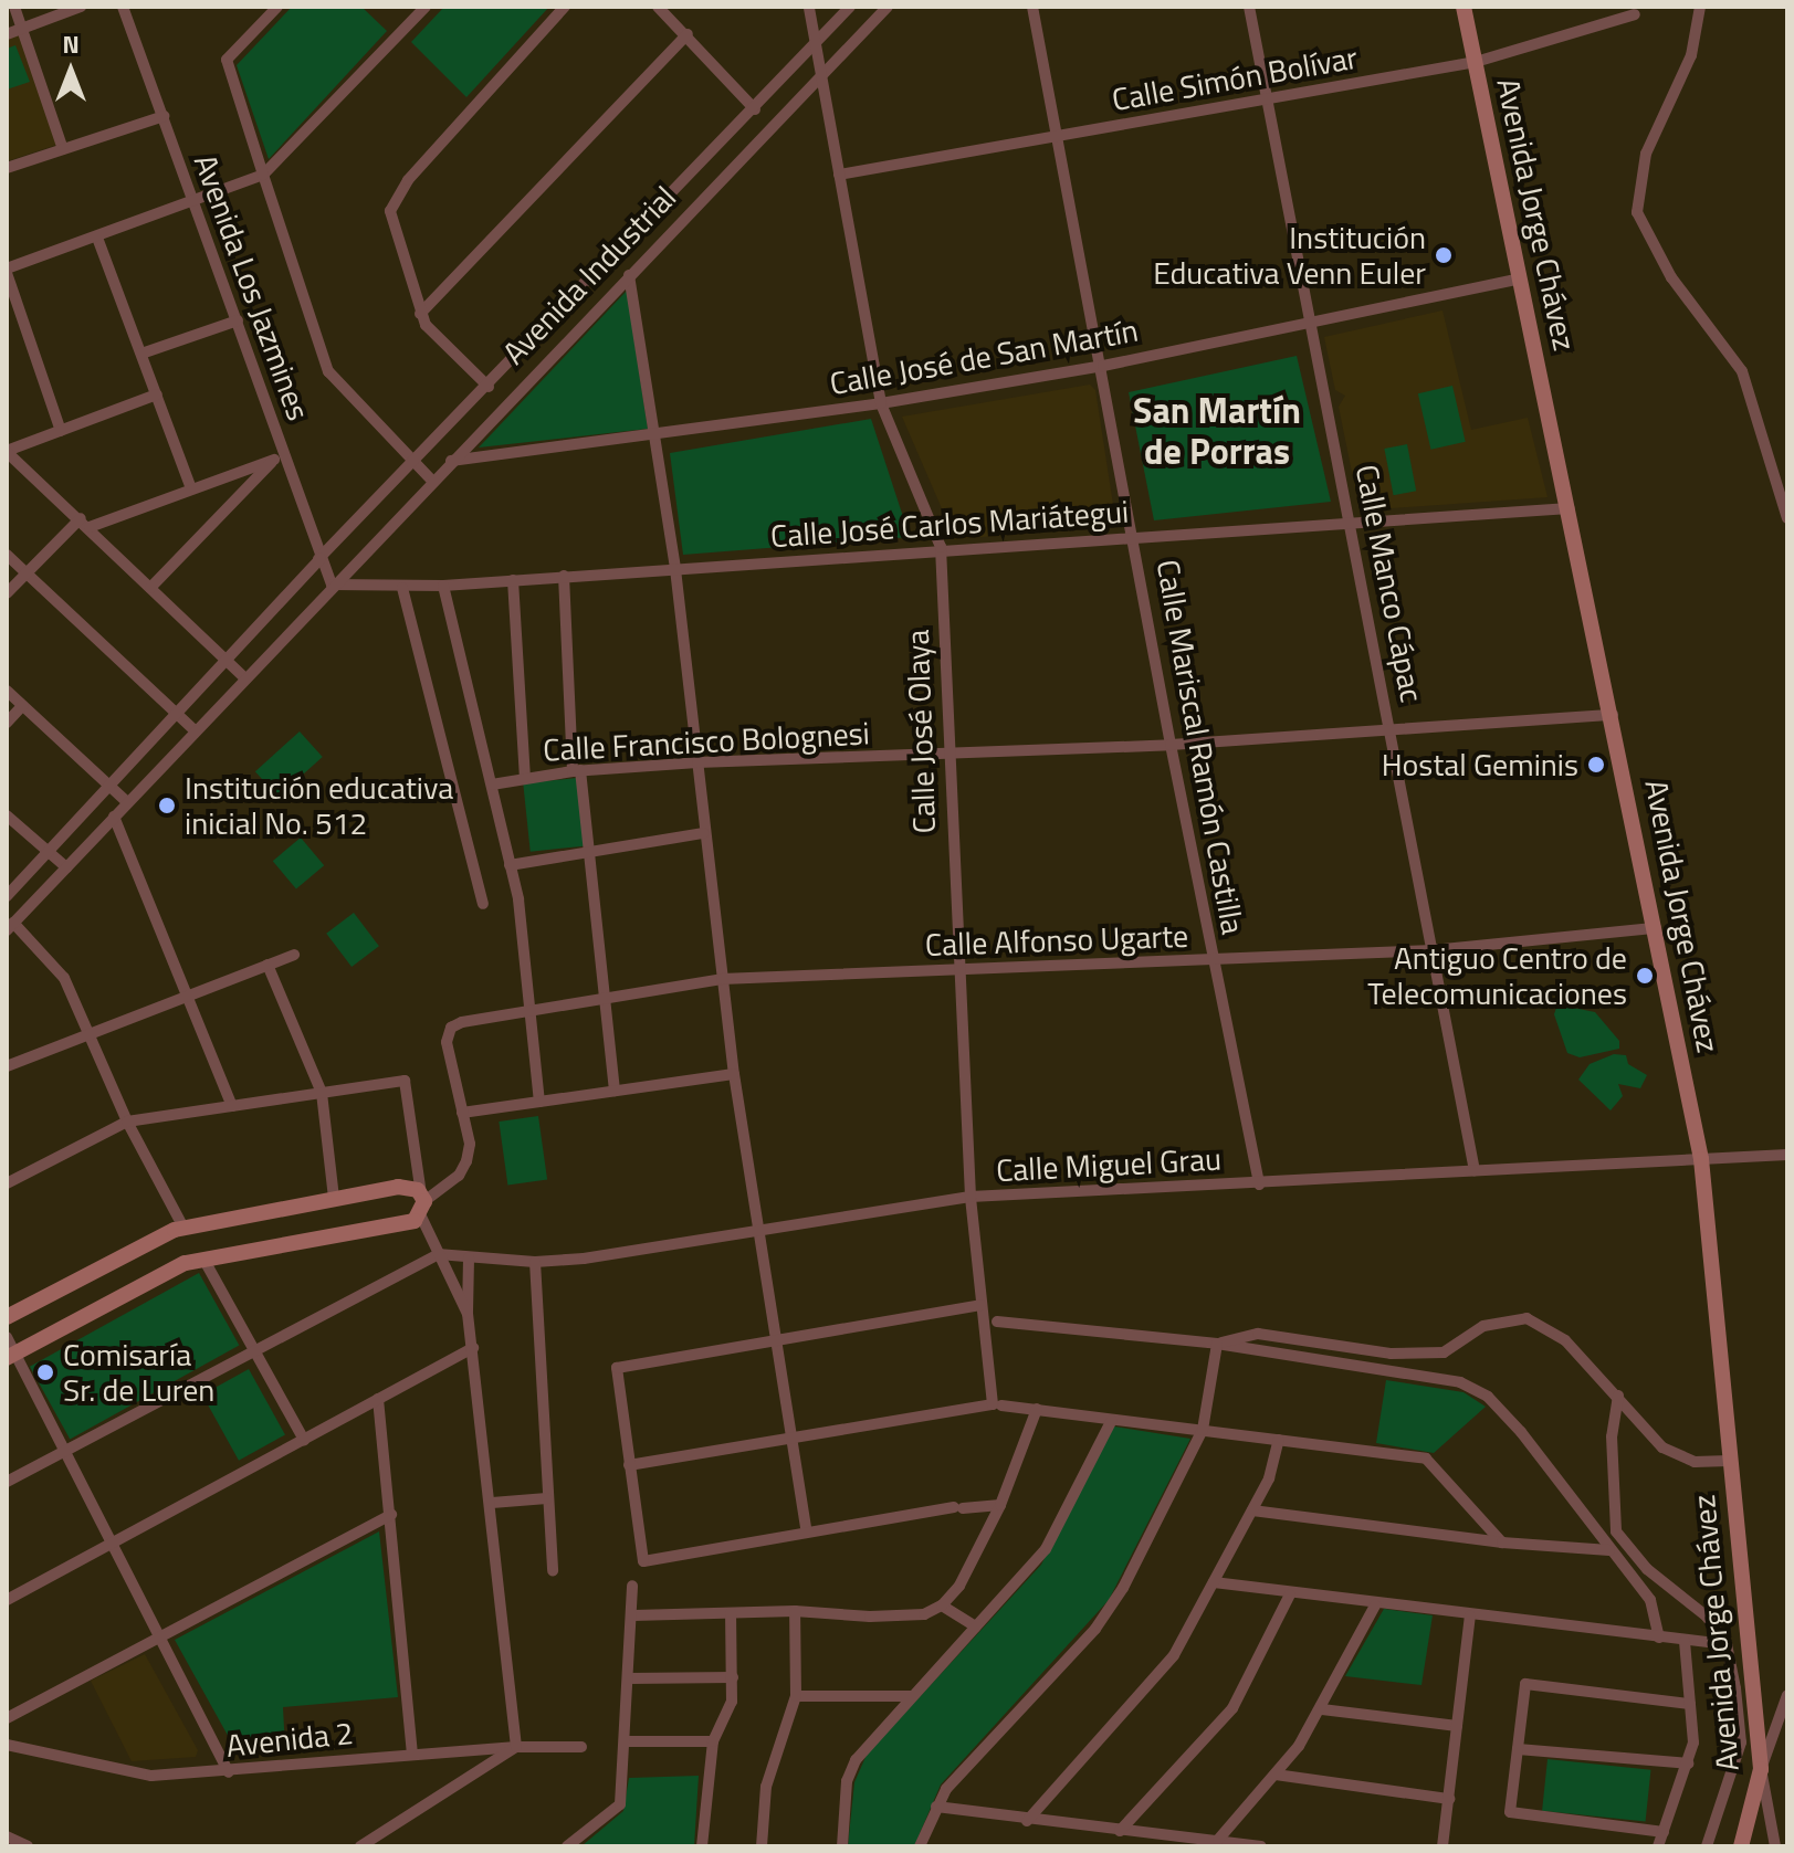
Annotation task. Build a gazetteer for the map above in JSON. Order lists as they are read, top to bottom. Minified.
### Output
{"streets":{"main road":["Avenida Jorge Chávez"],"street":["Calle Simón Bolívar","Avenida Industrial","Avenida Los Jazmines","Calle José de San Martín","Calle José Carlos Mariátegui","Calle Manco Cápac","Calle José Olaya","Calle Francisco Bolognesi","Calle Mariscal Ramón Castilla","Calle Alfonso Ugarte","Calle Miguel Grau","Avenida 2"]},"crossings":[["Calle Simón Bolívar","Avenida Jorge Chávez"],["Calle Simón Bolívar","Calle Manco Cápac"],["Calle Simón Bolívar","Calle José Olaya"],["Calle Simón Bolívar","Calle Mariscal Ramón Castilla"],["Avenida Jorge Chávez","Calle José de San Martín"],["Avenida Jorge Chávez","Calle José Carlos Mariátegui"],["Avenida Jorge Chávez","Calle Francisco Bolognesi"],["Avenida Jorge Chávez","Calle Alfonso Ugarte"],["Avenida Jorge Chávez","Calle Miguel Grau"],["Avenida Industrial","Avenida Los Jazmines"],["Avenida Industrial","Calle José de San Martín"],["Avenida Industrial","Calle José Carlos Mariátegui"],["Avenida Industrial","Calle José Olaya"],["Avenida Los Jazmines","Calle José Carlos Mariátegui"],["Calle José de San Martín","Calle Manco Cápac"],["Calle José de San Martín","Calle José Olaya"],["Calle José de San Martín","Calle Mariscal Ramón Castilla"],["Calle José Carlos Mariátegui","Calle Manco Cápac"],["Calle José Carlos Mariátegui","Calle José Olaya"],["Calle José Carlos Mariátegui","Calle Mariscal Ramón Castilla"],["Calle Manco Cápac","Calle Francisco Bolognesi"],["Calle Manco Cápac","Calle Alfonso Ugarte"],["Calle Manco Cápac","Calle Miguel Grau"],["Calle José Olaya","Calle Francisco Bolognesi"],["Calle José Olaya","Calle Alfonso Ugarte"],["Calle José Olaya","Calle Miguel Grau"],["Calle Francisco Bolognesi","Calle Mariscal Ramón Castilla"],["Calle Mariscal Ramón Castilla","Calle Alfonso Ugarte"],["Calle Mariscal Ramón Castilla","Calle Miguel Grau"]],"districts":["San Martín de Porras"],"places":["Institución Educativa Venn Euler","Hostal Geminis","Institución educativa inicial No. 512","Antiguo Centro de Telecomunicaciones","Comisaría Sr. de Luren"],"north":"top"}
